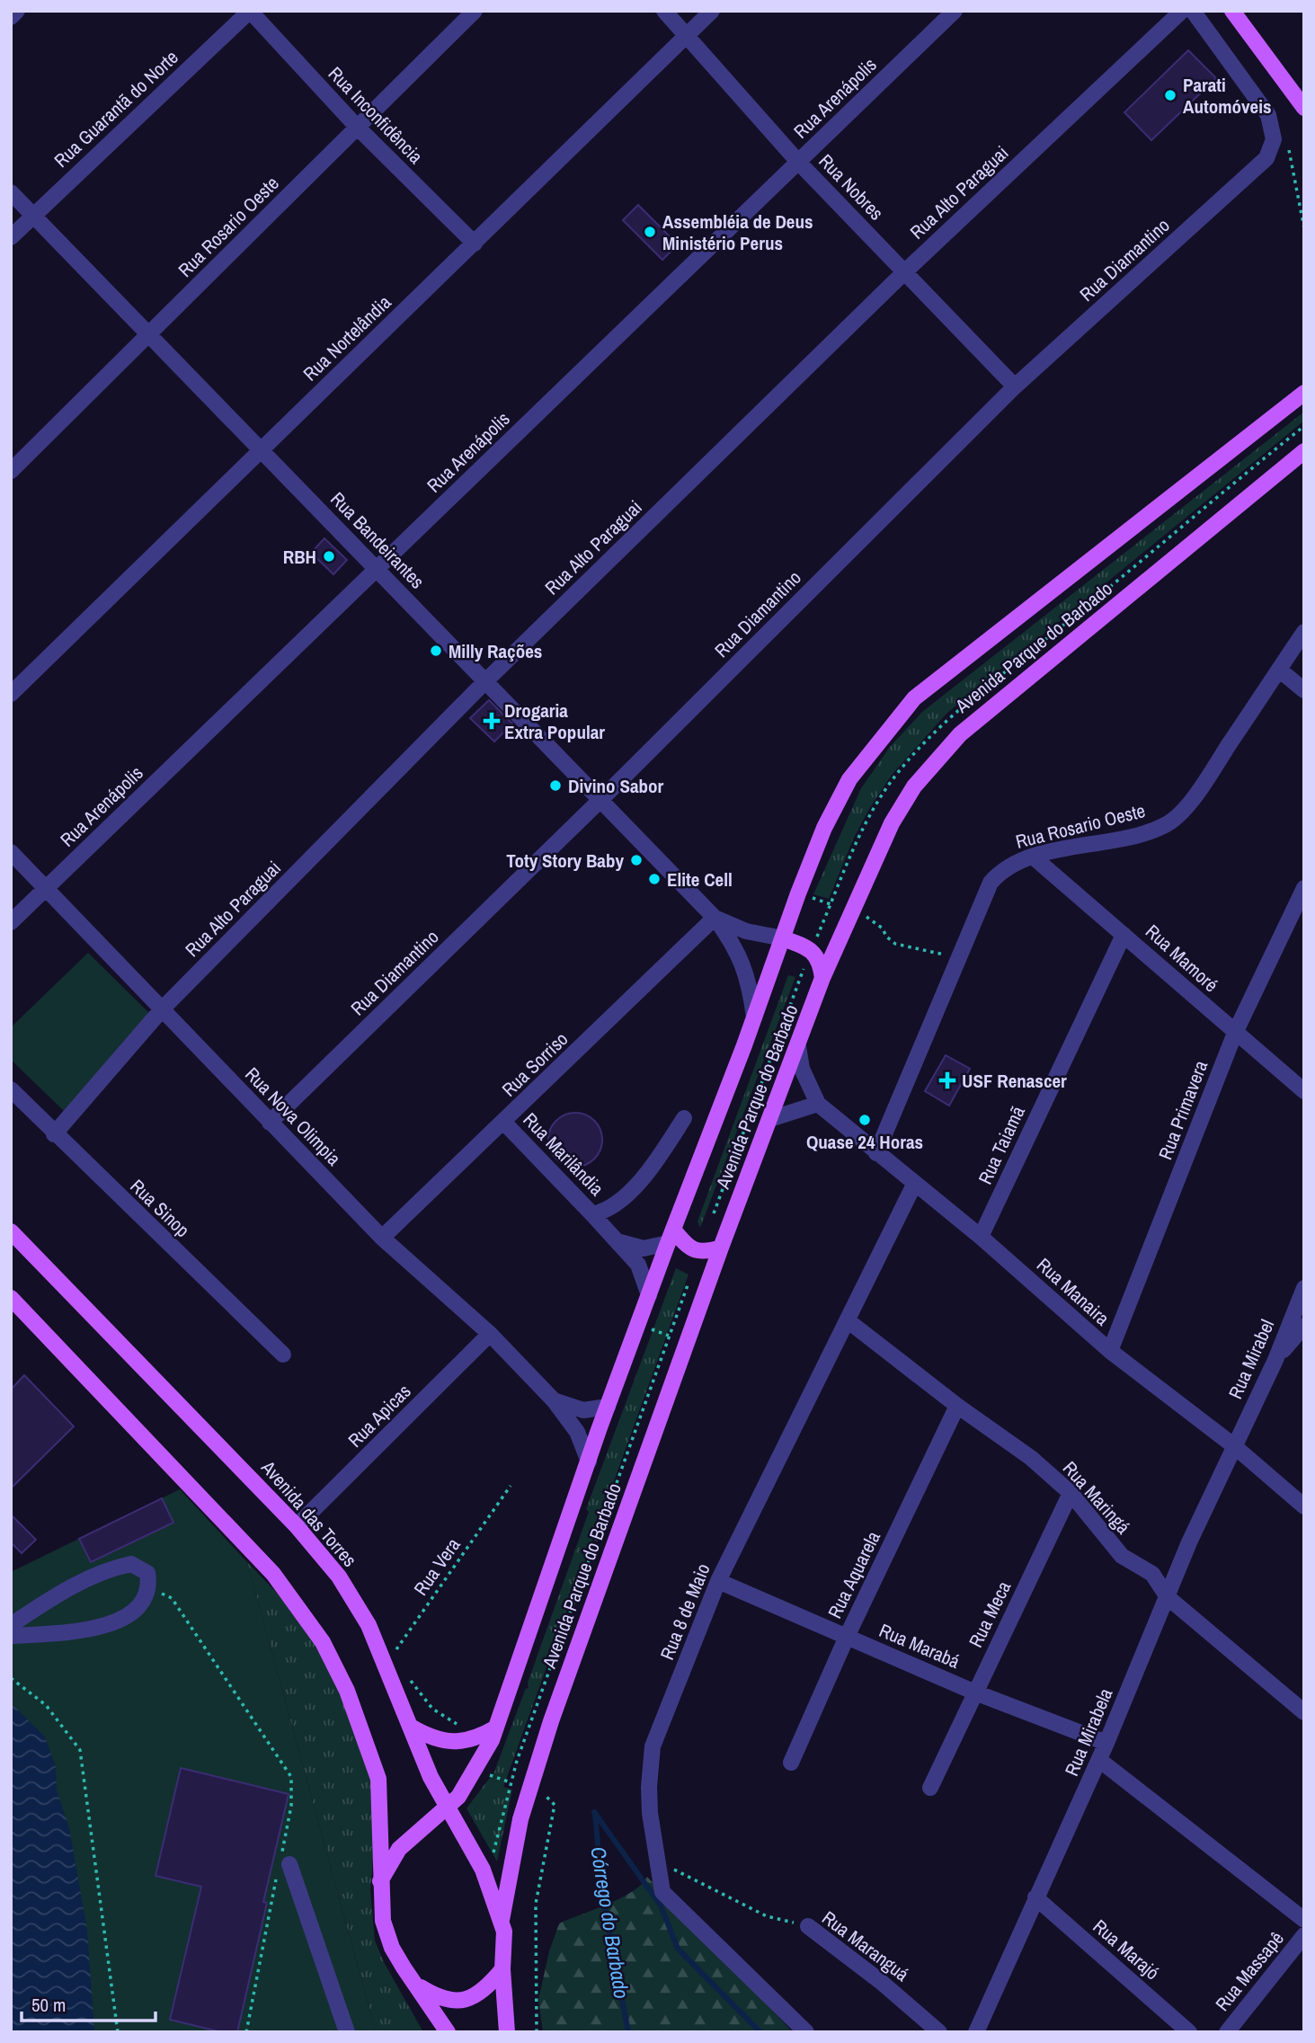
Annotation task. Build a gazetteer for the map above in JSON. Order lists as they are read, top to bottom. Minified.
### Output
{"streets":{"main road":["Avenida Parque do Barbado","Avenida das Torres"],"street":["Rua Arenápolis","Rua Guarantã do Norte","Rua Inconfidência","Rua Nobres","Rua Alto Paraguai","Rua Rosario Oeste","Rua Diamantino","Rua Nortelândia","Rua Bandeirantes","Rua Mamoré","Rua Sorriso","Rua Primavera","Rua Nova Olimpia","Rua Taiamã","Rua Marilândia","Rua Sinop","Rua Manaira","Rua Mirabel","Rua Apicas","Rua Maringá","Rua Aquarela","Rua 8 de Maio","Rua Meca","Rua Marabá","Rua Mirabela","Rua Maranguá","Rua Marajó","Rua Massapê"],"path":["Rua Vera"]},"crossings":[["Rua Arenápolis","Rua Nobres"],["Rua Arenápolis","Rua Bandeirantes"],["Rua Arenápolis","Rua Nova Olimpia"],["Rua Guarantã do Norte","Rua Inconfidência"],["Rua Guarantã do Norte","Rua Bandeirantes"],["Rua Inconfidência","Rua Rosario Oeste"],["Rua Inconfidência","Rua Nortelândia"],["Rua Nobres","Rua Alto Paraguai"],["Rua Nobres","Rua Diamantino"],["Rua Nobres","Rua Nortelândia"],["Rua Alto Paraguai","Rua Bandeirantes"],["Rua Alto Paraguai","Rua Nova Olimpia"],["Rua Alto Paraguai","Rua Sinop"],["Rua Rosario Oeste","Rua Bandeirantes"],["Rua Rosario Oeste","Rua Mamoré"],["Rua Rosario Oeste","Rua Manaira"],["Rua Diamantino","Rua Bandeirantes"],["Rua Diamantino","Rua Nova Olimpia"],["Rua Nortelândia","Rua Bandeirantes"],["Rua Bandeirantes","Avenida Parque do Barbado"],["Rua Bandeirantes","Rua Sorriso"],["Avenida Parque do Barbado","Rua Nova Olimpia"],["Avenida Parque do Barbado","Rua Marilândia"],["Avenida Parque do Barbado","Rua Manaira"],["Avenida Parque do Barbado","Avenida das Torres"],["Rua Mamoré","Rua Primavera"],["Rua Mamoré","Rua Taiamã"],["Rua Sorriso","Rua Nova Olimpia"],["Rua Sorriso","Rua Marilândia"],["Rua Primavera","Rua Manaira"],["Rua Nova Olimpia","Rua Apicas"],["Rua Taiamã","Rua Manaira"],["Rua Manaira","Rua Mirabel"],["Rua Manaira","Rua 8 de Maio"],["Rua Manaira","Rua Mirabela"],["Rua Mirabel","Rua Mirabela"],["Rua Apicas","Avenida das Torres"],["Rua Maringá","Rua Aquarela"],["Rua Maringá","Rua 8 de Maio"],["Rua Maringá","Rua Meca"],["Rua Maringá","Rua Mirabela"],["Avenida das Torres","Rua Vera"],["Rua Aquarela","Rua Marabá"],["Rua 8 de Maio","Rua Marabá"],["Rua 8 de Maio","Rua Maranguá"],["Rua Meca","Rua Marabá"],["Rua Marabá","Rua Mirabela"],["Rua Mirabela","Rua Marajó"]],"water":["Córrego do Barbado"],"places":{"other":["Parati Automóveis","Assembléia de Deus Ministério Perus","RBH","Milly Rações","Divino Sabor","Toty Story Baby","Elite Cell","Quase 24 Horas"],"health":["Drogaria Extra Popular","USF Renascer"]},"scale_bar":"50 m"}
